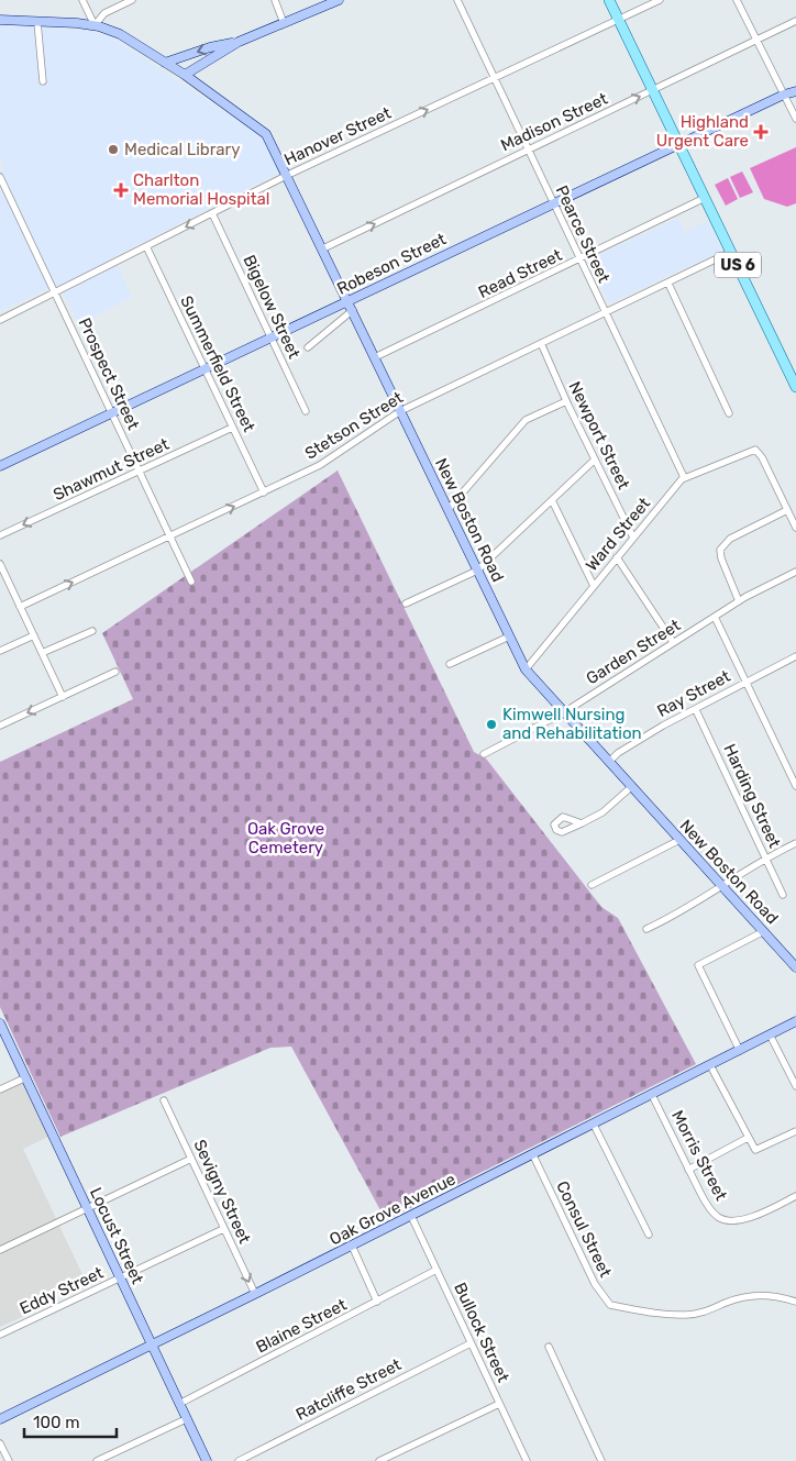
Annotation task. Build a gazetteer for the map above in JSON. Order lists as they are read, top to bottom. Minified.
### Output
{"streets":{"main road":["US 6"],"street":["Madison Street","Hanover Street","Pearce Street","Robeson Street","Read Street","Bigelow Street","Summerfield Street","Prospect Street","Stetson Street","Newport Street","Shawmut Street","New Boston Road","Ward Street","Garden Street","Ray Street","Harding Street","Morris Street","Sevigny Street","Oak Grove Avenue","Consul Street","Locust Street","Eddy Street","Blaine Street","Bullock Street","Ratcliffe Street"]},"crossings":[["Madison Street","Pearce Street"],["Madison Street","US 6"],["Madison Street","New Boston Road"],["Hanover Street","Pearce Street"],["Hanover Street","US 6"],["Hanover Street","Bigelow Street"],["Hanover Street","Summerfield Street"],["Hanover Street","Prospect Street"],["Hanover Street","New Boston Road"],["Pearce Street","Robeson Street"],["Pearce Street","Read Street"],["Pearce Street","Stetson Street"],["Pearce Street","Ward Street"],["Robeson Street","US 6"],["Robeson Street","Bigelow Street"],["Robeson Street","Summerfield Street"],["Robeson Street","Prospect Street"],["Robeson Street","New Boston Road"],["US 6","Read Street"],["US 6","Stetson Street"],["Read Street","New Boston Road"],["Summerfield Street","Stetson Street"],["Summerfield Street","Shawmut Street"],["Prospect Street","Stetson Street"],["Prospect Street","Shawmut Street"],["Stetson Street","Newport Street"],["Stetson Street","New Boston Road"],["Newport Street","Ward Street"],["New Boston Road","Ward Street"],["New Boston Road","Garden Street"],["New Boston Road","Ray Street"],["Ray Street","Harding Street"],["Morris Street","Oak Grove Avenue"],["Sevigny Street","Oak Grove Avenue"],["Sevigny Street","Eddy Street"],["Oak Grove Avenue","Consul Street"],["Oak Grove Avenue","Locust Street"],["Oak Grove Avenue","Bullock Street"],["Locust Street","Eddy Street"],["Locust Street","Blaine Street"],["Blaine Street","Bullock Street"],["Bullock Street","Ratcliffe Street"]],"one_way":["Madison Street","Shawmut Street"],"parks":["Oak Grove Cemetery"],"places":{"health":["Highland Urgent Care","Charlton Memorial Hospital"],"other":["Medical Library","Kimwell Nursing and Rehabilitation"]},"scale_bar":"100 m"}
